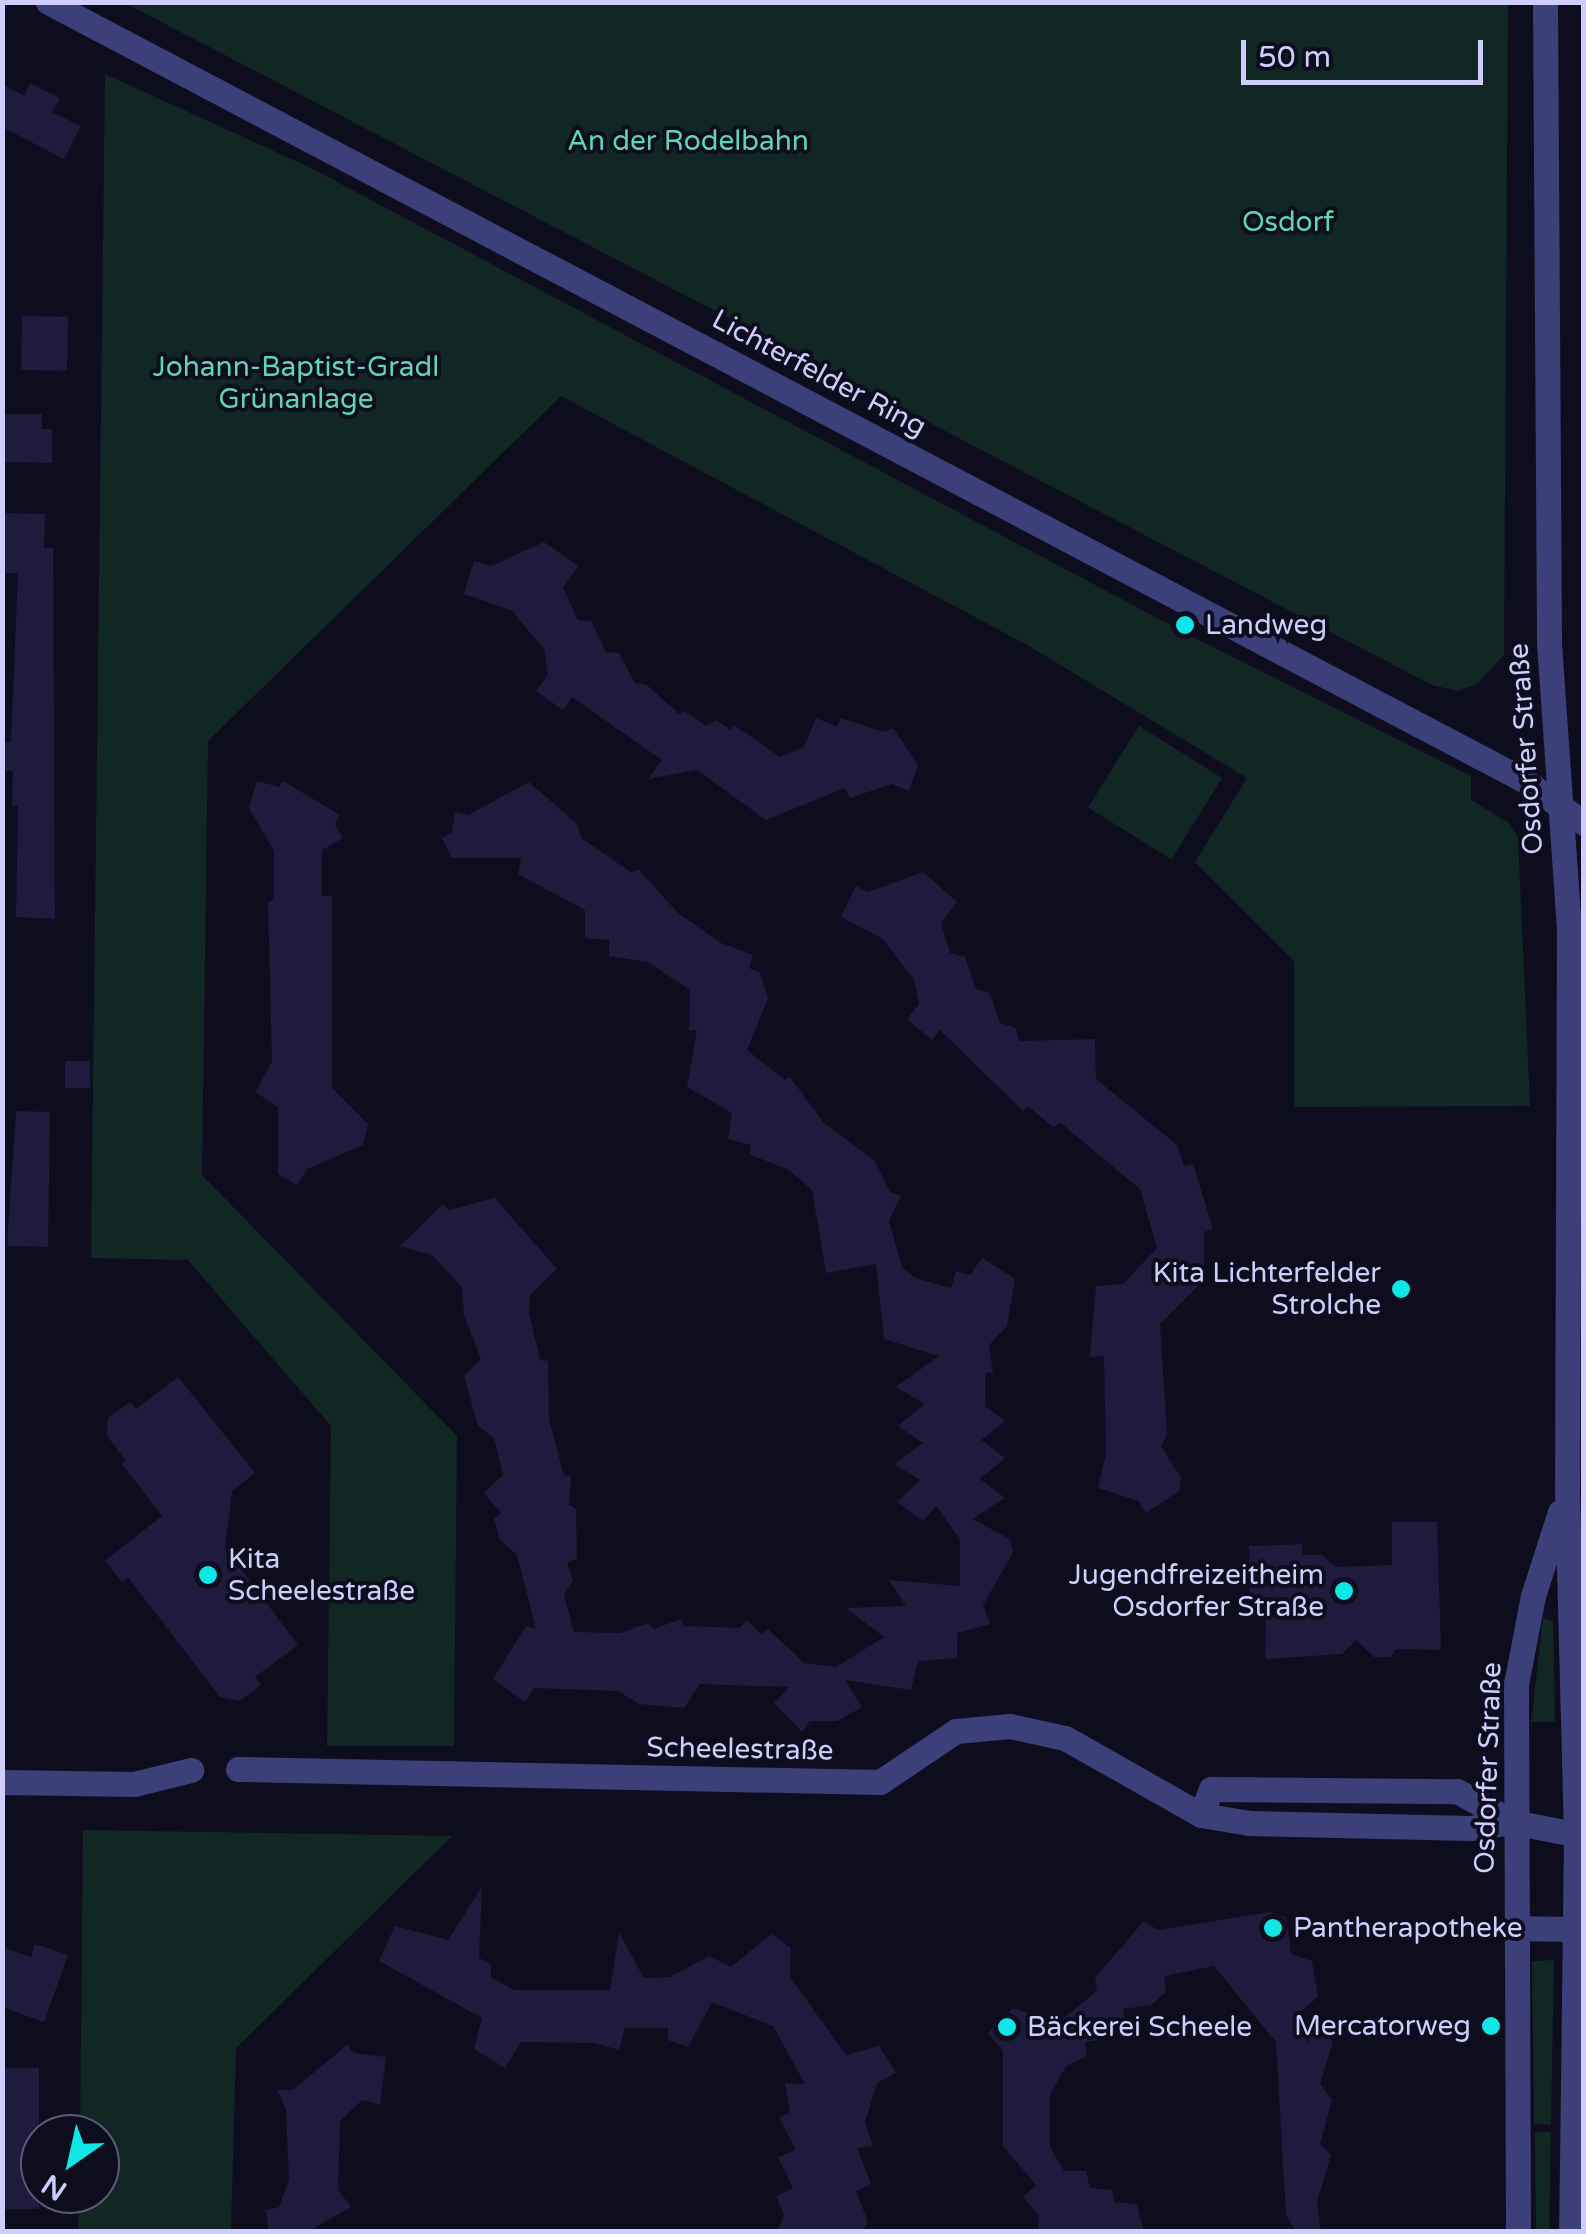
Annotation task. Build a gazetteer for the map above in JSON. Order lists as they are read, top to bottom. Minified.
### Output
{"streets":{"street":["Lichterfelder Ring","Osdorfer Straße","Scheelestraße"]},"crossings":[["Lichterfelder Ring","Osdorfer Straße"],["Osdorfer Straße","Scheelestraße"]],"parks":["An der Rodelbahn","Osdorf","Johann-Baptist-Gradl Grünanlage"],"places":["Landweg","Kita Lichterfelder Strolche","Kita Scheelestraße","Jugendfreizeitheim Osdorfer Straße","Pantherapotheke","Mercatorweg","Bäckerei Scheele"],"scale_bar":"50 m","north":"bottom left"}
